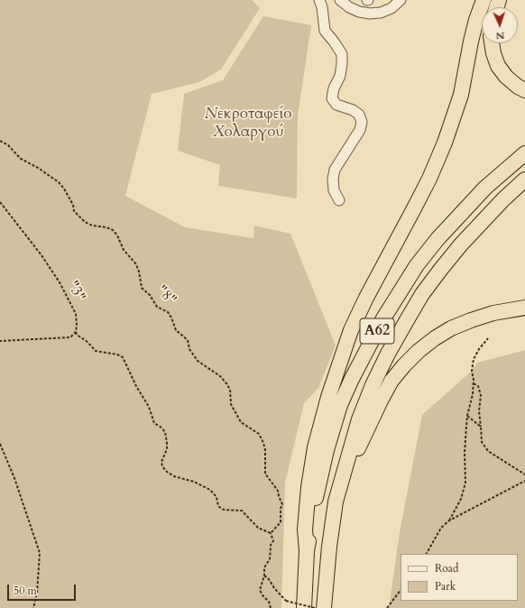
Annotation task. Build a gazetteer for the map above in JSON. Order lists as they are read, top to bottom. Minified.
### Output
{"streets":{"highway":["Α62"],"path":["\"3\"","\"8\""]},"parks":["Νεκροταφείο Χολαργού"],"legend":["Road","Park"],"scale_bar":"50 m","north":"bottom"}
